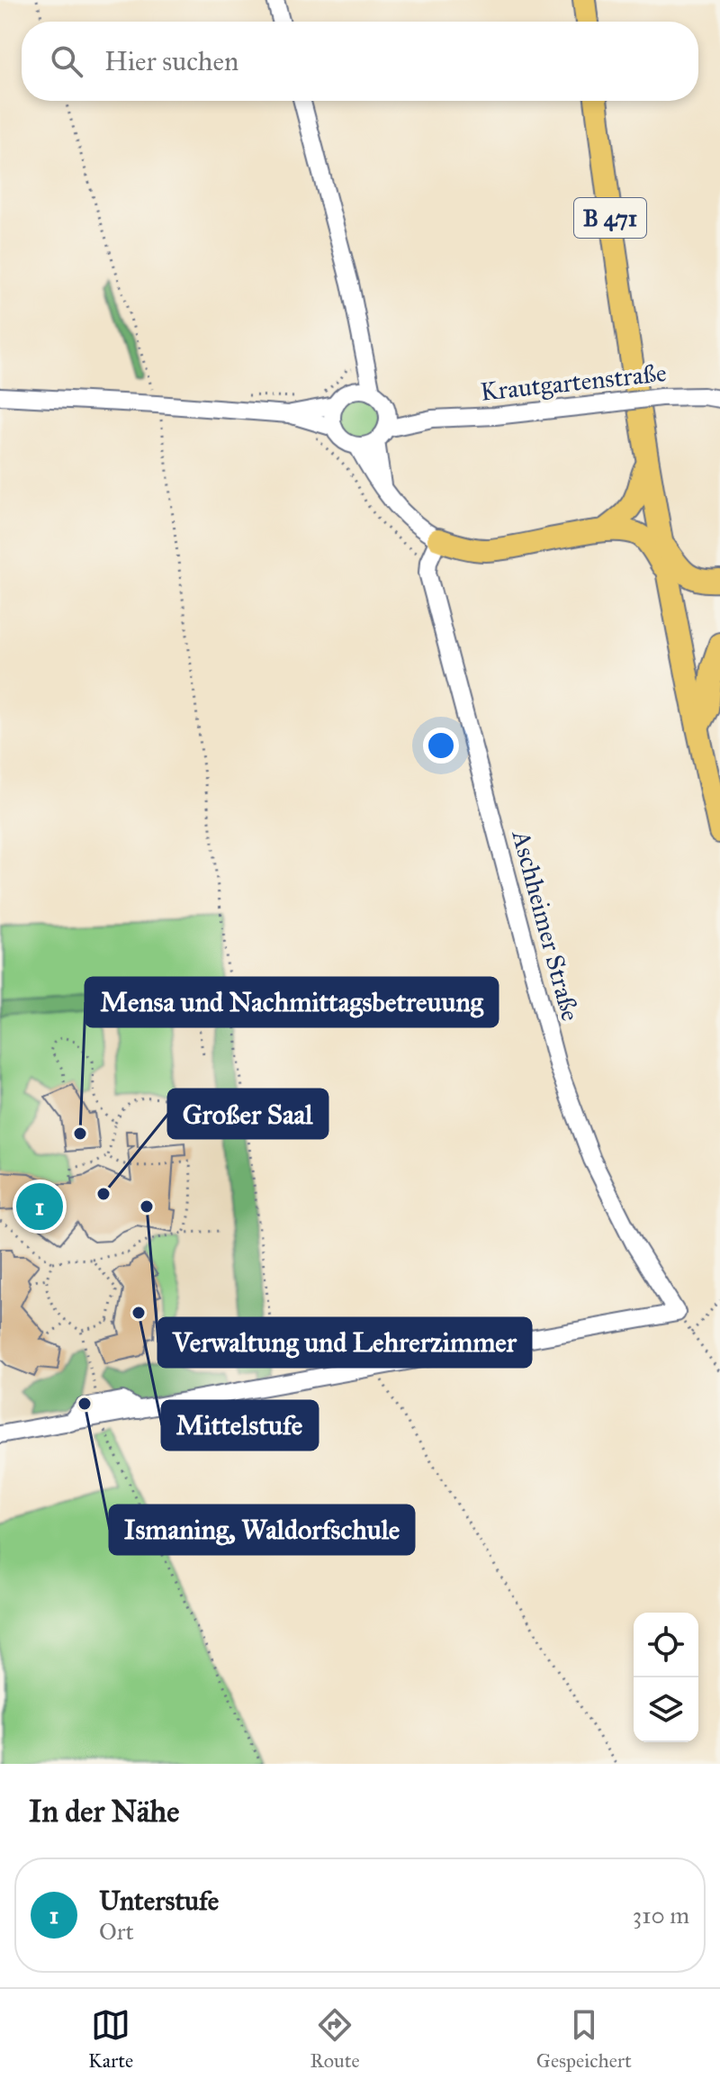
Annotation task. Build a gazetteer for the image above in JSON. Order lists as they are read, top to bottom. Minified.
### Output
{"streets":{"main road":["B 471"],"street":["Krautgartenstraße","Aschheimer Straße"]},"places":["Mensa und Nachmittagsbetreuung","Großer Saal","Verwaltung und Lehrerzimmer","Mittelstufe","Ismaning, Waldorfschule"],"page":{"search":"Hier suchen","pins":"1","heading":"In der Nähe","list":[{"mark":"1","name":"Unterstufe","note":"Ort","value":"310 m"}],"nav":["Karte","Route","Gespeichert"]}}
